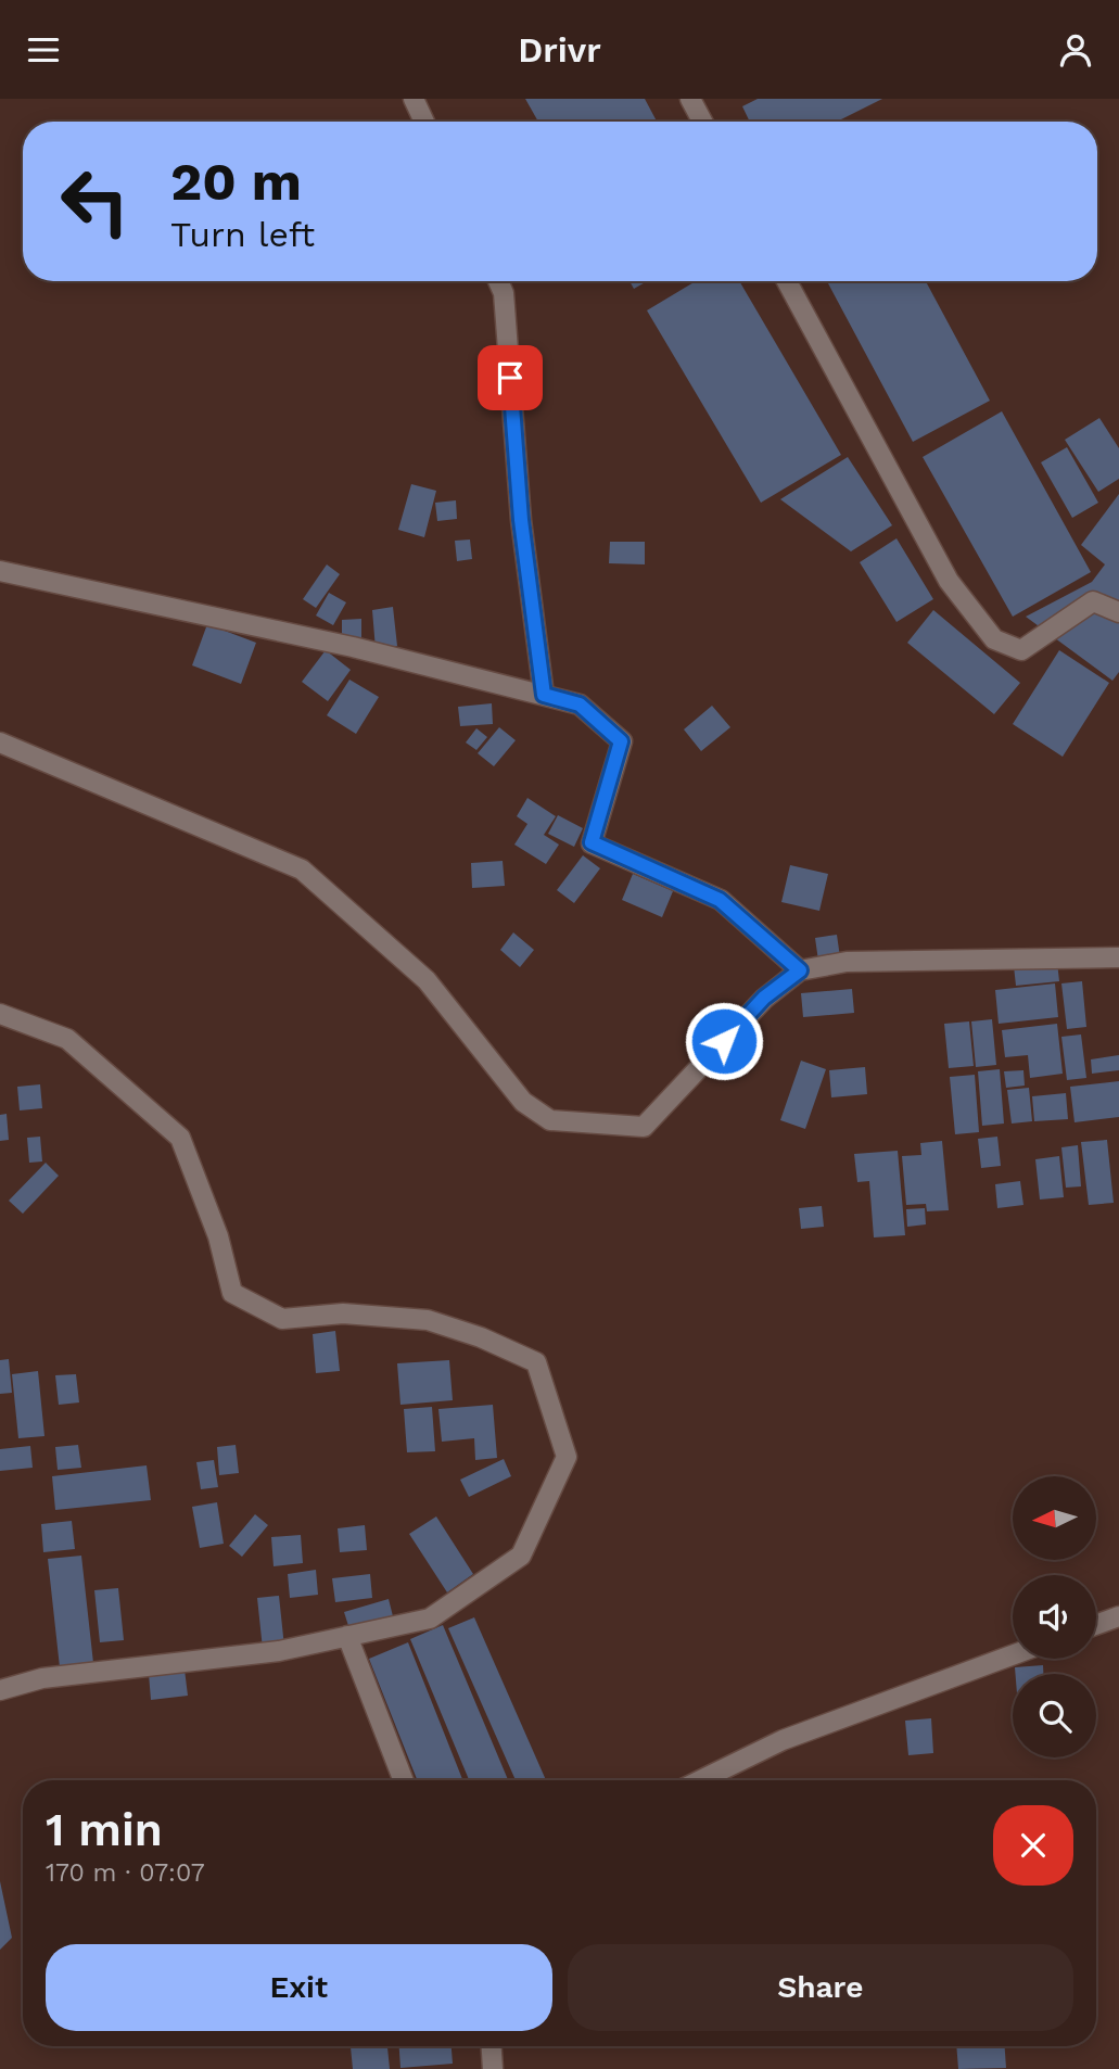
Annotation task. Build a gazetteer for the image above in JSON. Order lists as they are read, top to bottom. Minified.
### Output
{"north":"left","page":{"header":"Drivr","turn":["20 m","Turn left"],"heading":["1 min","170 m · 07:07"],"buttons":["Exit","Share"]}}
